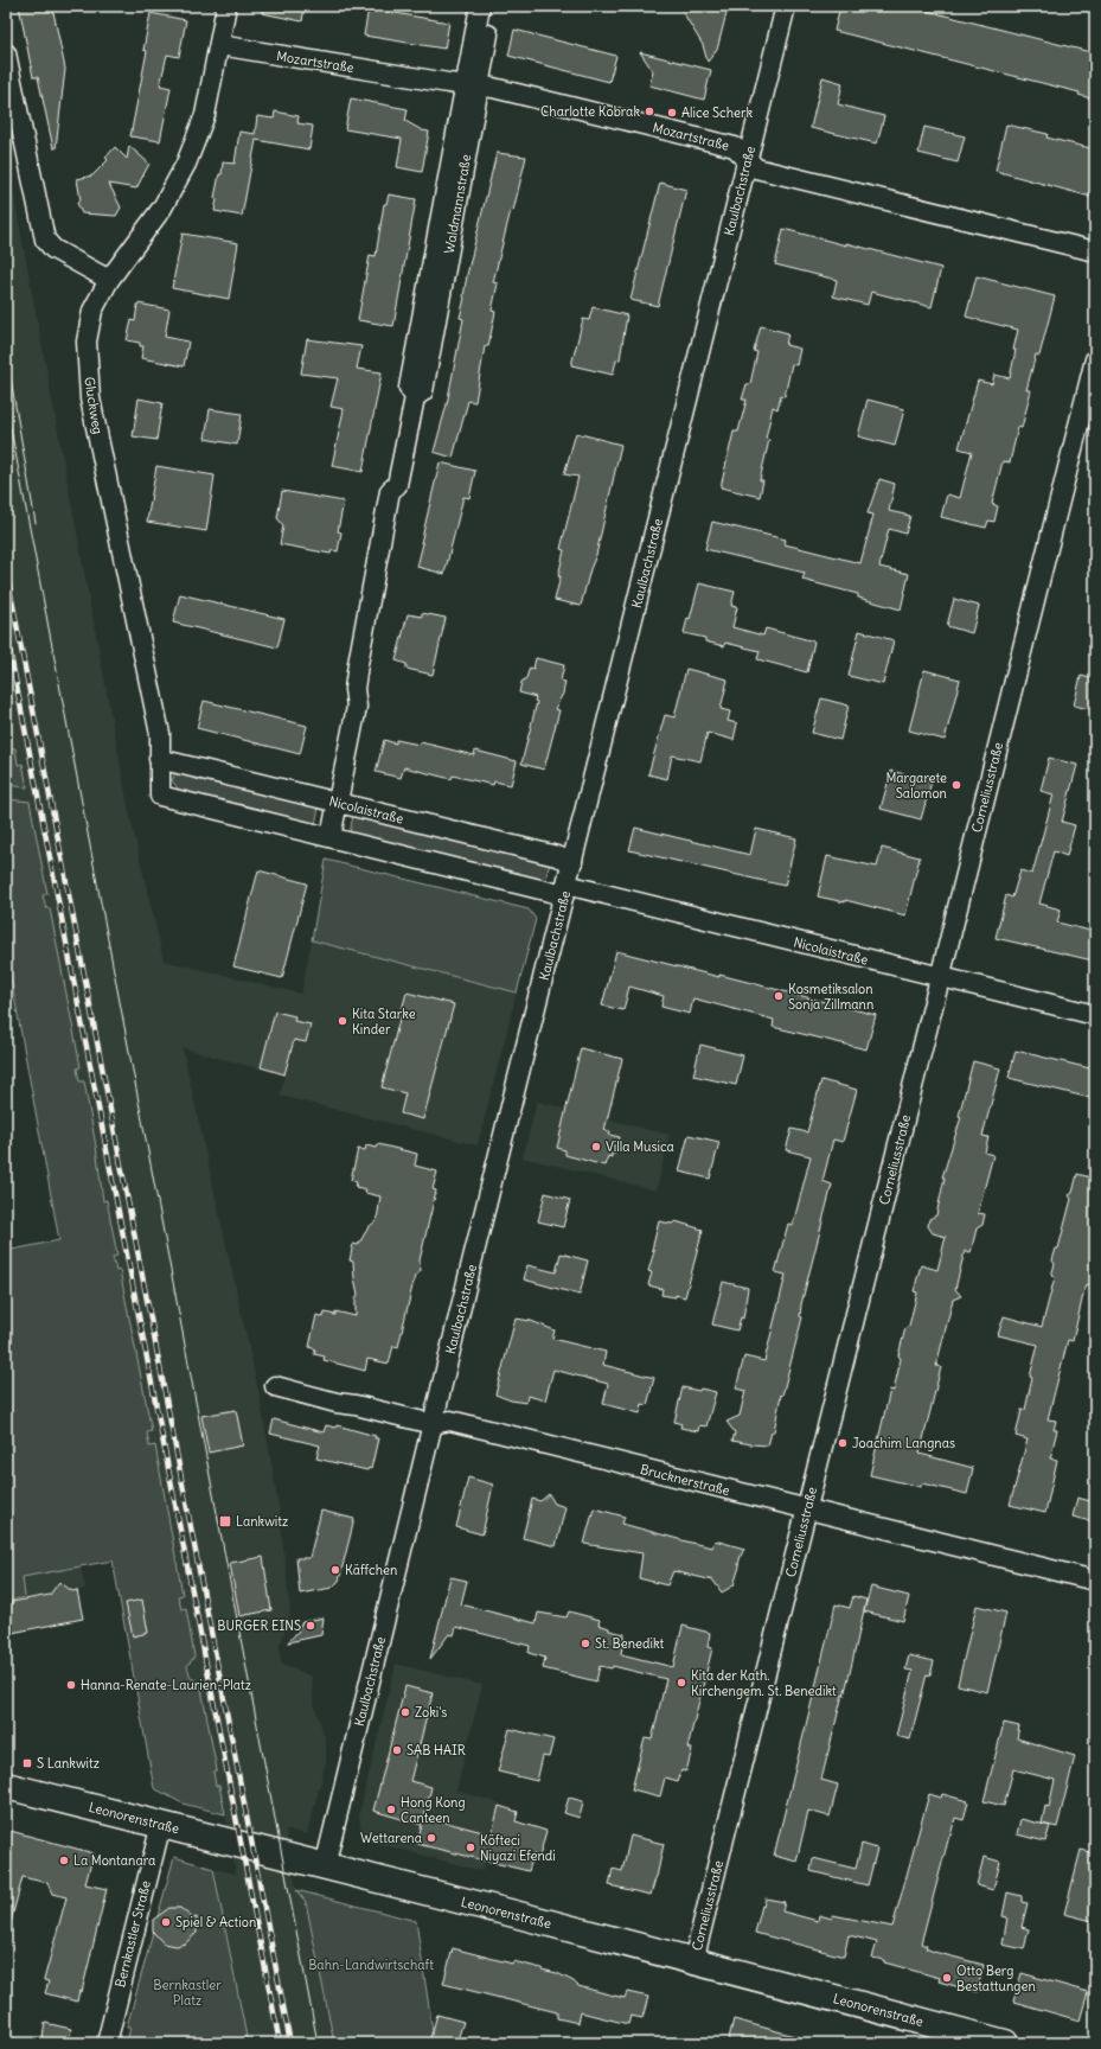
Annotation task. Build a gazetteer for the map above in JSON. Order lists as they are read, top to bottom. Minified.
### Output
{"streets":{"main road":["Leonorenstraße"],"street":["Mozartstraße","Kaulbachstraße","Waldmannstraße","Gluckweg","Corneliusstraße","Nicolaistraße","Brucknerstraße","Bernkastler Straße"]},"crossings":[["Mozartstraße","Kaulbachstraße"],["Mozartstraße","Waldmannstraße"],["Mozartstraße","Gluckweg"],["Kaulbachstraße","Nicolaistraße"],["Kaulbachstraße","Brucknerstraße"],["Kaulbachstraße","Leonorenstraße"],["Waldmannstraße","Nicolaistraße"],["Gluckweg","Nicolaistraße"],["Corneliusstraße","Nicolaistraße"],["Corneliusstraße","Brucknerstraße"],["Corneliusstraße","Leonorenstraße"],["Leonorenstraße","Bernkastler Straße"]],"parks":["Bahn-Landwirtschaft","Bernkastler Platz"],"places":{"other":["Charlotte Kobrak","Alice Scherk","Margarete Salomon","Kosmetiksalon Sonja Zillmann","Kita Starke Kinder","Villa Musica","Joachim Langnas","Käffchen","BURGER EINS","St. Benedikt","Kita der Kath. Kirchengem. St. Benedikt","Hanna-Renate-Laurien-Platz","Zoki's","SAB HAIR","Hong Kong Canteen","Wettarena","Köfteci Niyazi Efendi","La Montanara","Spiel & Action","Otto Berg Bestattungen"],"transit":["Lankwitz","S Lankwitz"]}}
